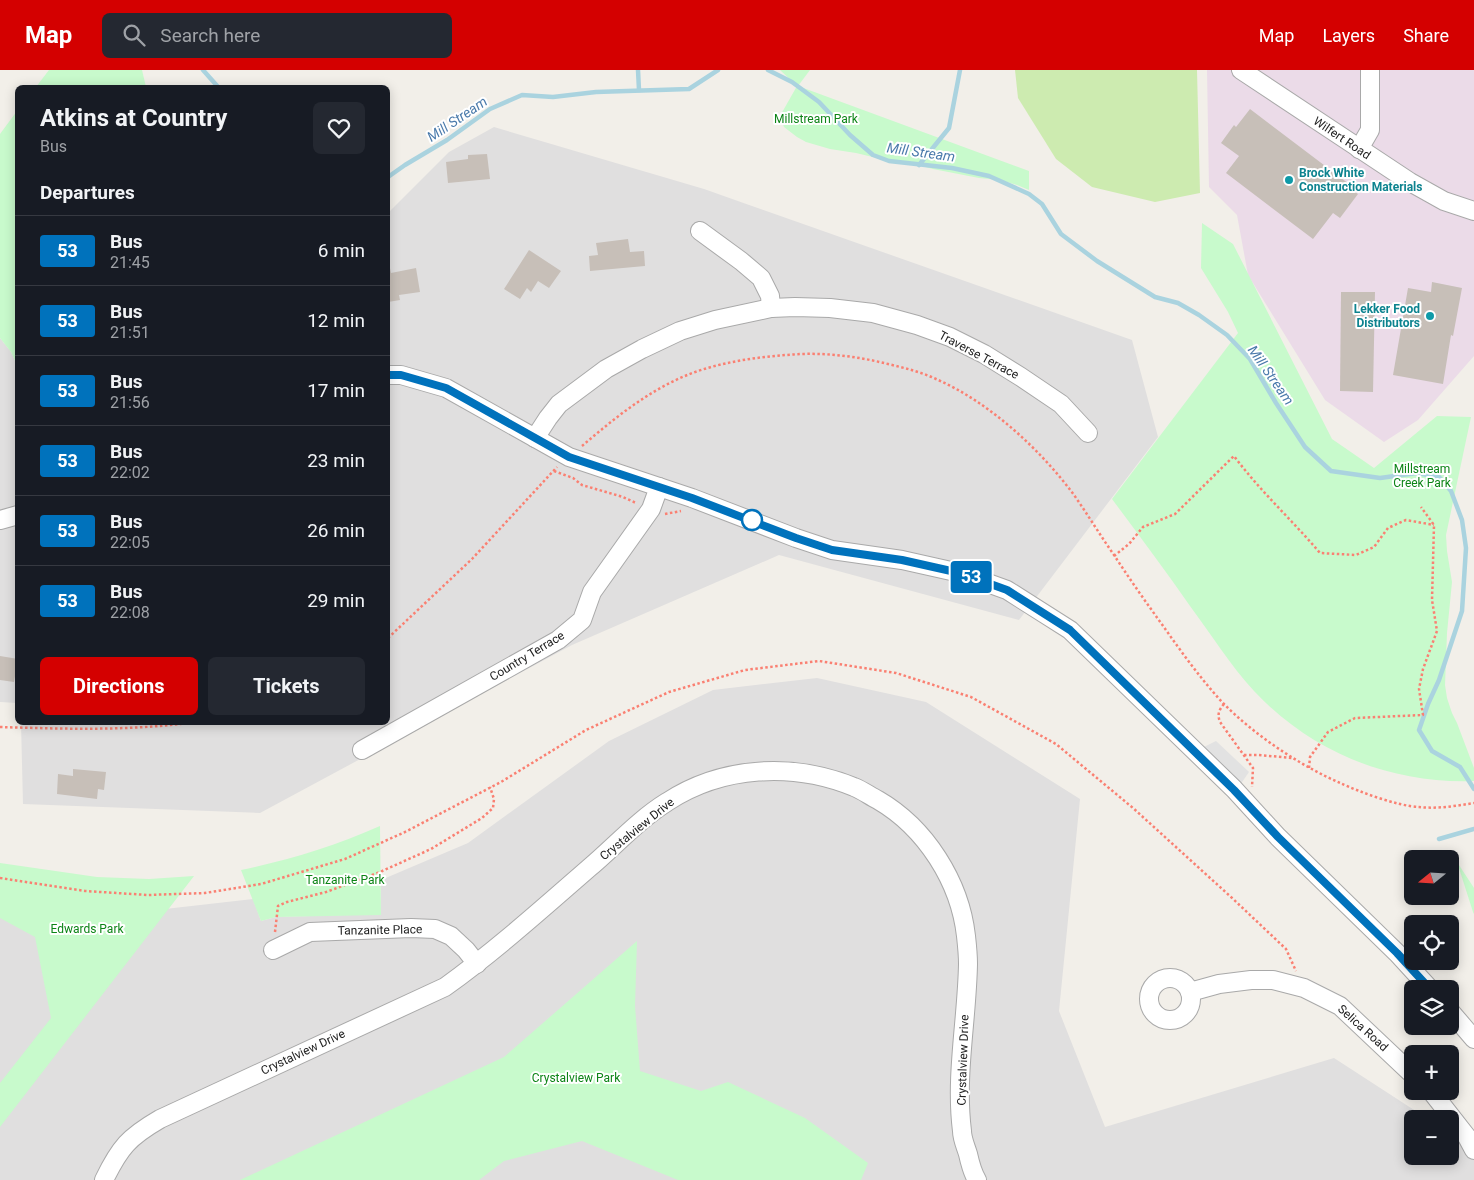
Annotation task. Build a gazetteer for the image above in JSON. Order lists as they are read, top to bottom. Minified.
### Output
{"streets":{"street":["Wilfert Road","Traverse Terrace","Country Terrace","Crystalview Drive","Tanzanite Place","Selica Road"]},"crossings":[["Crystalview Drive","Tanzanite Place"]],"water":["Mill Stream"],"parks":["Millstream Park","Millstream Creek Park","Tanzanite Park","Edwards Park","Crystalview Park"],"places":["Brock White Construction Materials","Lekker Food Distributors"],"lines":["bus line 53"],"north":"left","page":{"header":"Map","search":"Search here","nav":["Map","Layers","Share"],"on_map":"53","heading":[["Atkins at Country","Bus"],"Departures"],"list":[{"mark":"53","name":"Bus","note":"21:45","value":"6 min"},{"mark":"53","name":"Bus","note":"21:51","value":"12 min"},{"mark":"53","name":"Bus","note":"21:56","value":"17 min"},{"mark":"53","name":"Bus","note":"22:02","value":"23 min"},{"mark":"53","name":"Bus","note":"22:05","value":"26 min"},{"mark":"53","name":"Bus","note":"22:08","value":"29 min"}],"buttons":["Directions","Tickets"],"map_buttons":["+","−"]}}
